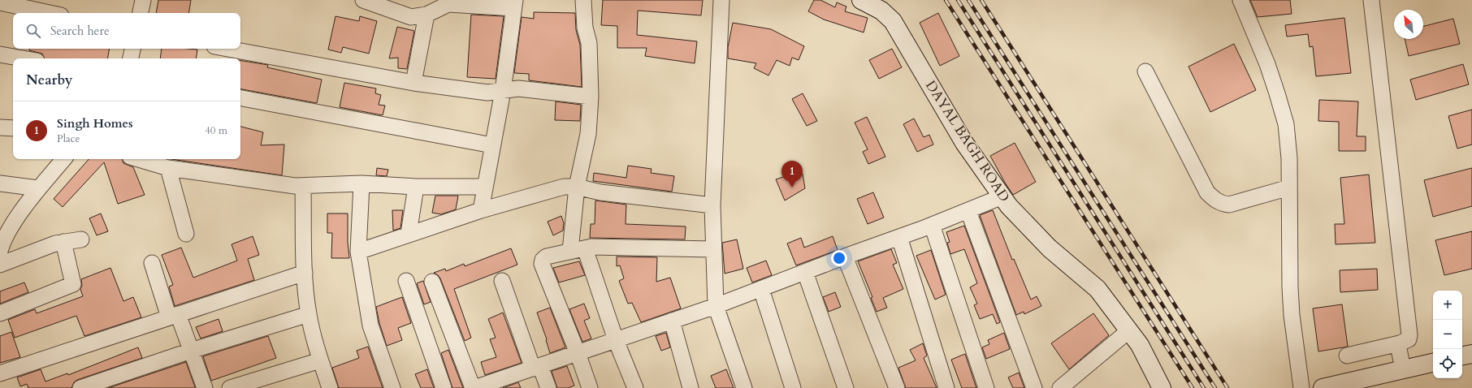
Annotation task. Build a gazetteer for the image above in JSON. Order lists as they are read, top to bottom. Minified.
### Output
{"streets":{"street":["DAYAL BAGH ROAD"]},"north":"top left","page":{"search":"Search here","heading":"Nearby","list":[{"mark":"1","name":"Singh Homes","note":"Place","value":"40 m"}],"pins":"1","map_buttons":["+","−"]}}
